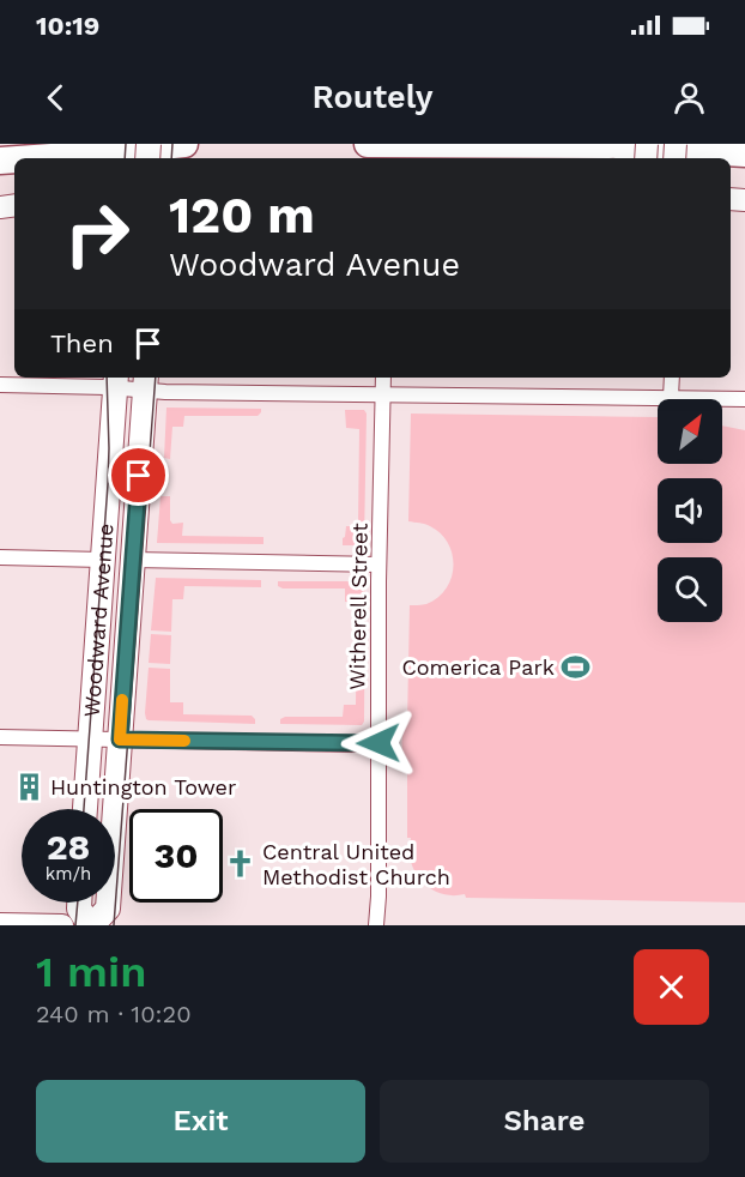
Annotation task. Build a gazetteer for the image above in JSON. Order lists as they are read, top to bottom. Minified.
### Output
{"streets":{"main road":["Woodward Avenue"],"street":["Witherell Street"]},"places":{"sports":["Comerica Park"],"building":["Huntington Tower"],"church":["Central United Methodist Church"]},"north":"top right","page":{"status":"10:19","header":"Routely","turn":["120 m","Woodward Avenue"],"then":"Then","speed":"28 km/h","limit":"30","heading":["1 min","240 m · 10:20"],"buttons":["Exit","Share"]}}
